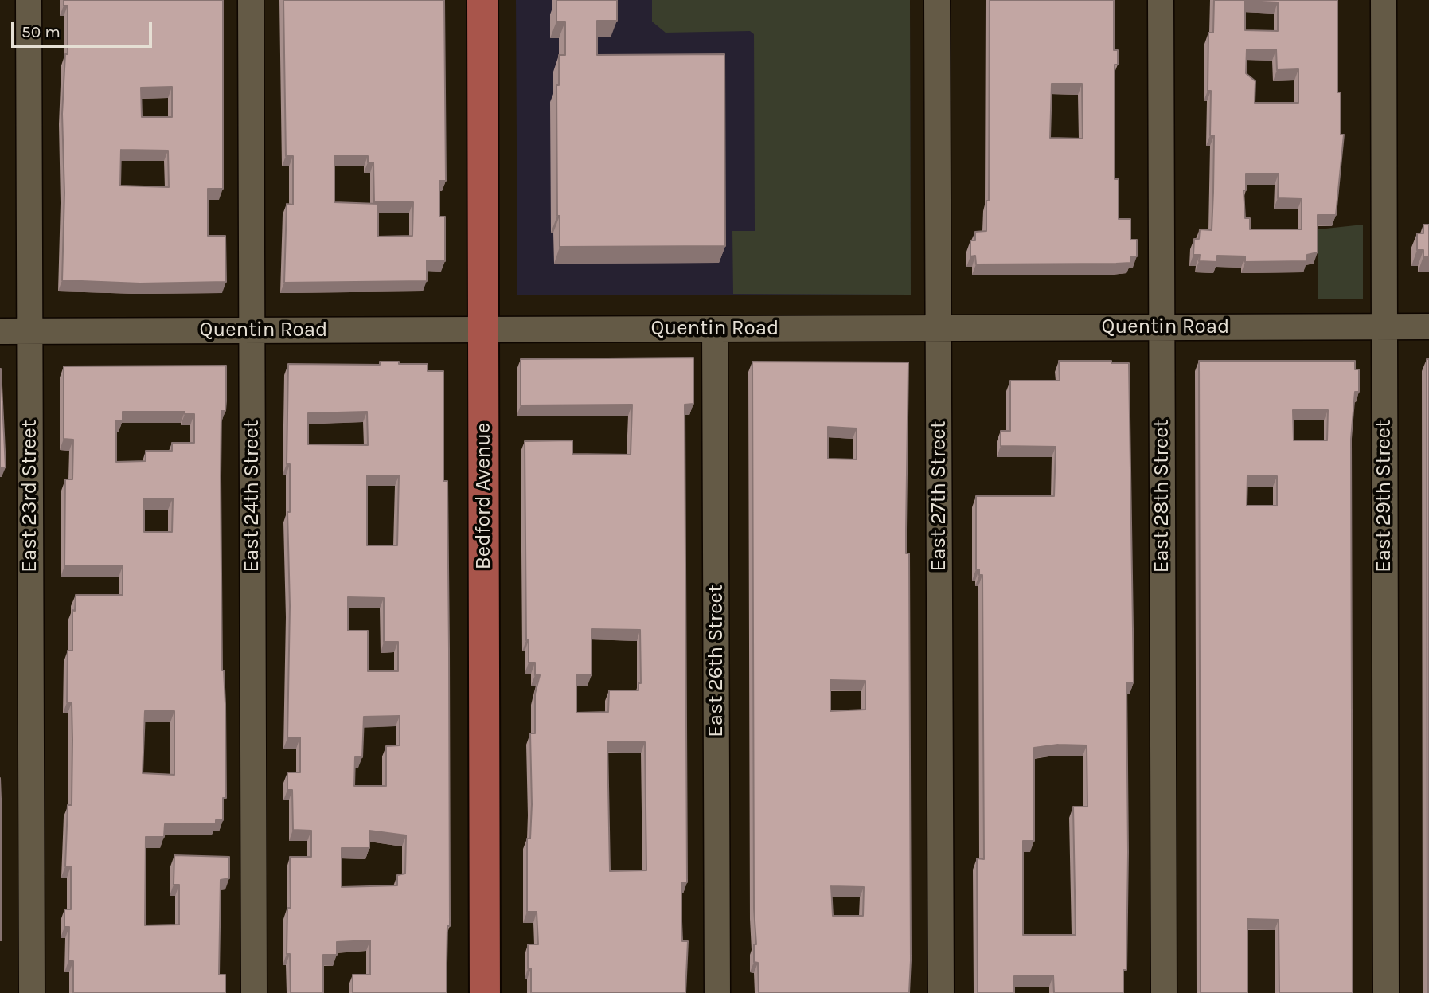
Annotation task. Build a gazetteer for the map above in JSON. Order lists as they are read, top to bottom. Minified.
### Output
{"streets":{"main road":["Bedford Avenue"],"street":["Quentin Road","East 23rd Street","East 24th Street","East 27th Street","East 28th Street","East 29th Street","East 26th Street"]},"crossings":[["Quentin Road","East 23rd Street"],["Quentin Road","East 24th Street"],["Quentin Road","Bedford Avenue"],["Quentin Road","East 27th Street"],["Quentin Road","East 28th Street"],["Quentin Road","East 29th Street"],["Quentin Road","East 26th Street"]],"scale_bar":"50 m"}
